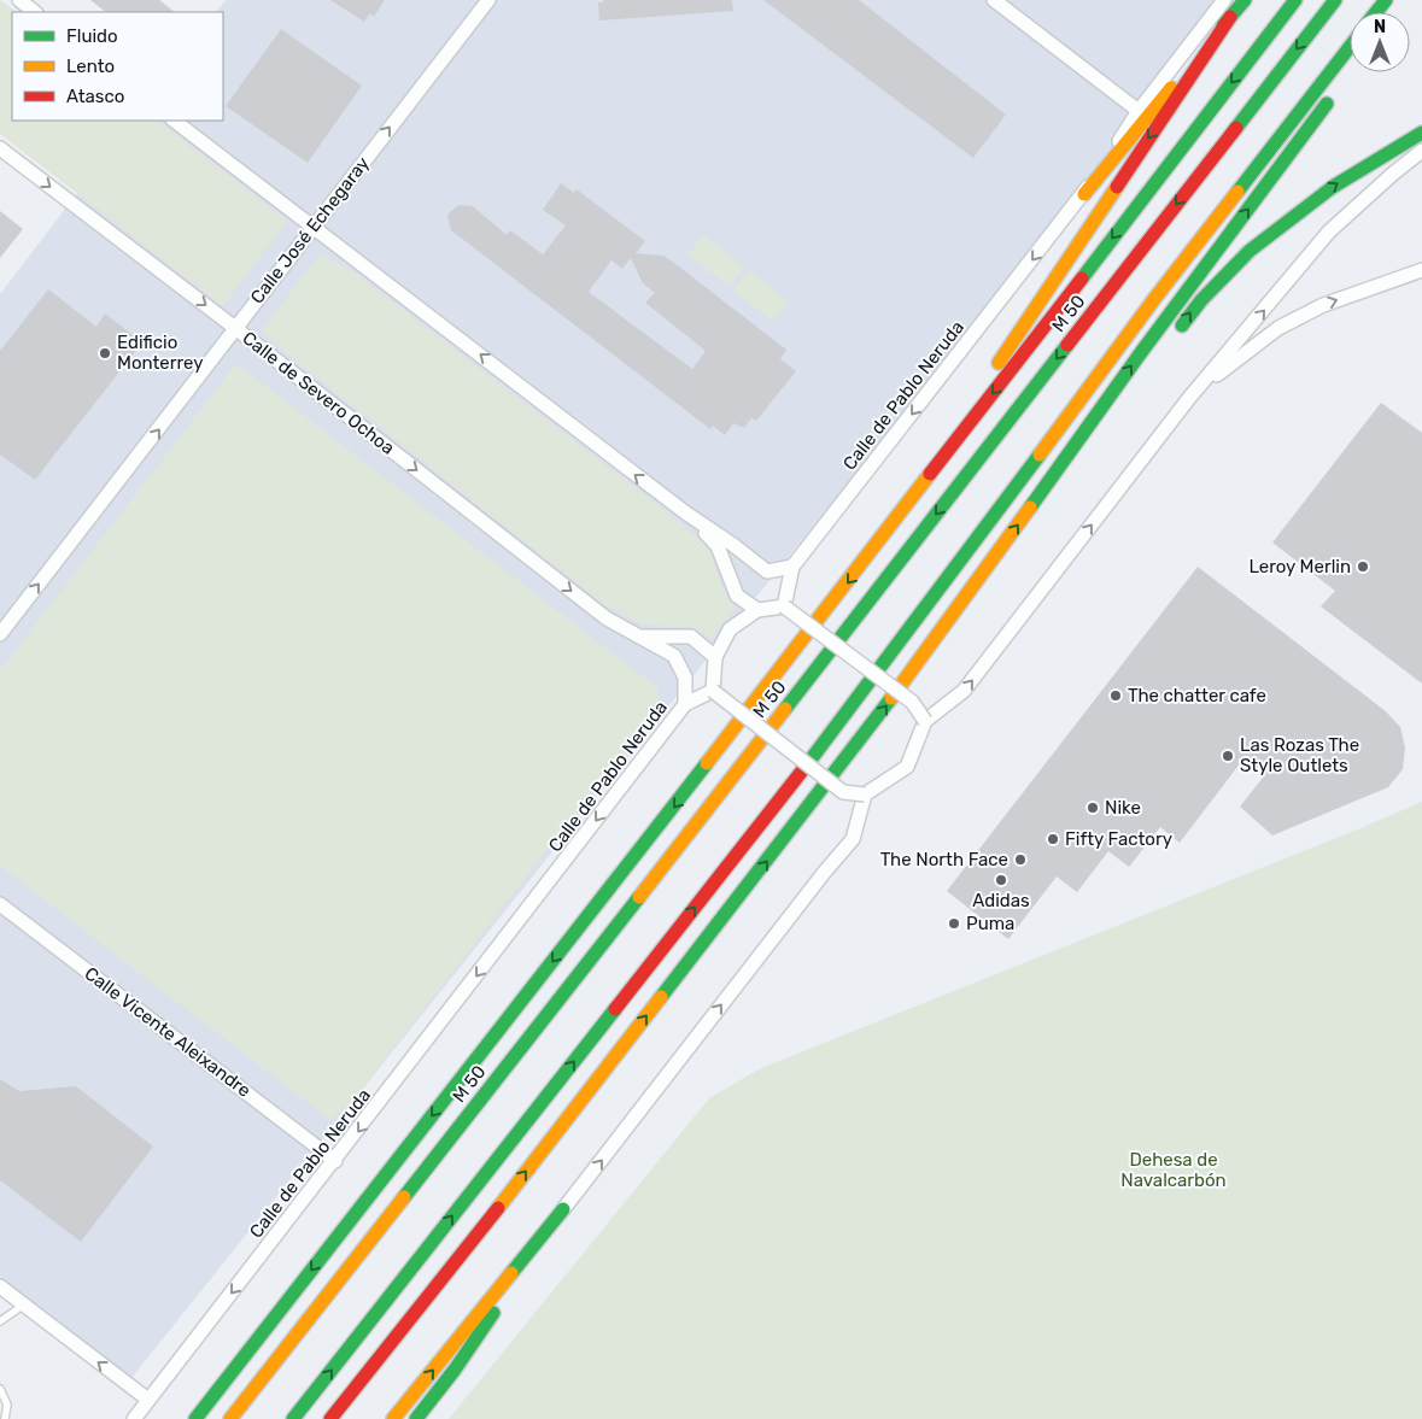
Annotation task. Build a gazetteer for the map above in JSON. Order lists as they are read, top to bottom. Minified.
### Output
{"streets":{"main road":["M 50"],"street":["Calle José Echegaray","Calle de Severo Ochoa","Calle de Pablo Neruda","Calle Vicente Aleixandre"]},"crossings":[["Calle José Echegaray","Calle de Severo Ochoa"],["Calle de Severo Ochoa","Calle de Pablo Neruda"],["Calle de Pablo Neruda","Calle Vicente Aleixandre"]],"one_way":["Calle José Echegaray","Calle de Severo Ochoa","Calle de Pablo Neruda"],"parks":["Dehesa de Navalcarbón"],"places":["Edificio Monterrey","Leroy Merlin","The chatter cafe","Las Rozas The Style Outlets","Nike","Fifty Factory","The North Face","Adidas","Puma"],"legend":["Fluido","Lento","Atasco"],"north":"top"}
